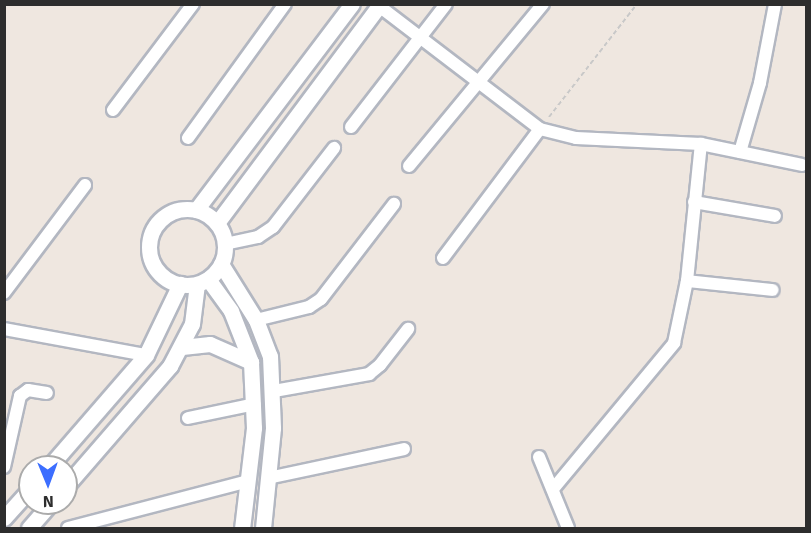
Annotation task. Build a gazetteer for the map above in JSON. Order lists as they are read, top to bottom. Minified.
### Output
{"north":"bottom"}
